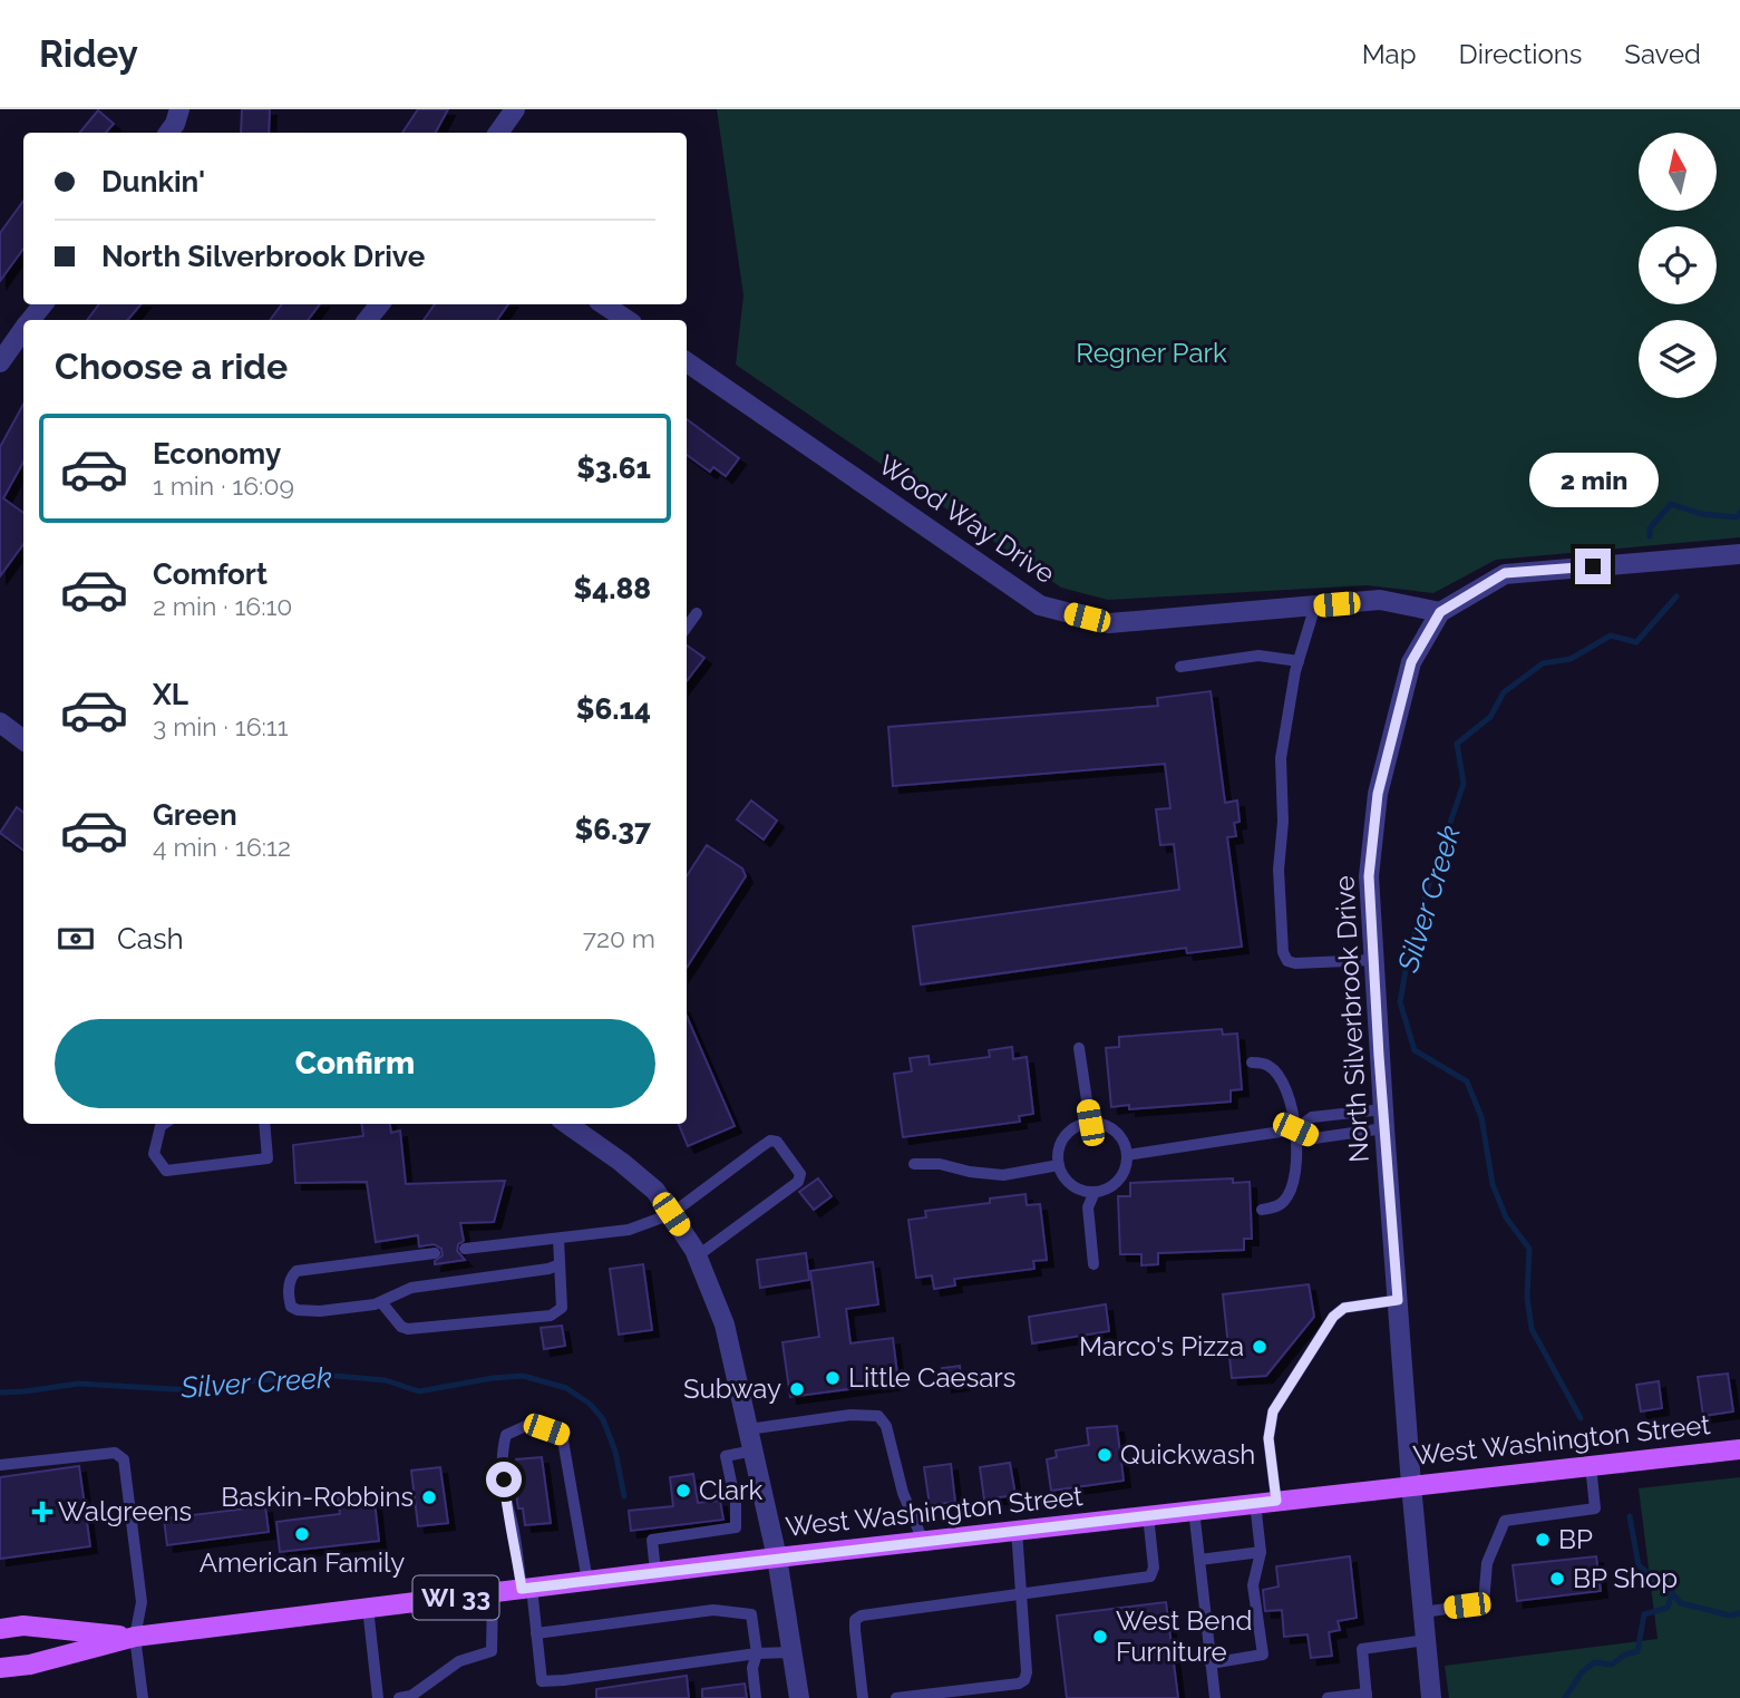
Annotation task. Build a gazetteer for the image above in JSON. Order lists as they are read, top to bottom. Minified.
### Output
{"streets":{"main road":["West Washington Street","WI 33"],"street":["Wood Way Drive","North Silverbrook Drive"]},"crossings":[["Wood Way Drive","North Silverbrook Drive"],["North Silverbrook Drive","West Washington Street"]],"water":["Silver Creek"],"parks":["Regner Park"],"places":{"other":["Marco's Pizza","Little Caesars","Subway","Quickwash","Clark","Baskin-Robbins","American Family","BP","BP Shop","West Bend Furniture"],"health":["Walgreens"]},"north":"top","page":{"header":"Ridey","nav":["Map","Directions","Saved"],"banner":["Dunkin'","North Silverbrook Drive"],"heading":"Choose a ride","list":[{"name":"Economy","note":"1 min · 16:09","value":"$3.61"},{"name":"Comfort","note":"2 min · 16:10","value":"$4.88"},{"name":"XL","note":"3 min · 16:11","value":"$6.14"},{"name":"Green","note":"4 min · 16:12","value":"$6.37"}],"bubble":"2 min","pay":["Cash","720 m"],"buttons":"Confirm"}}
